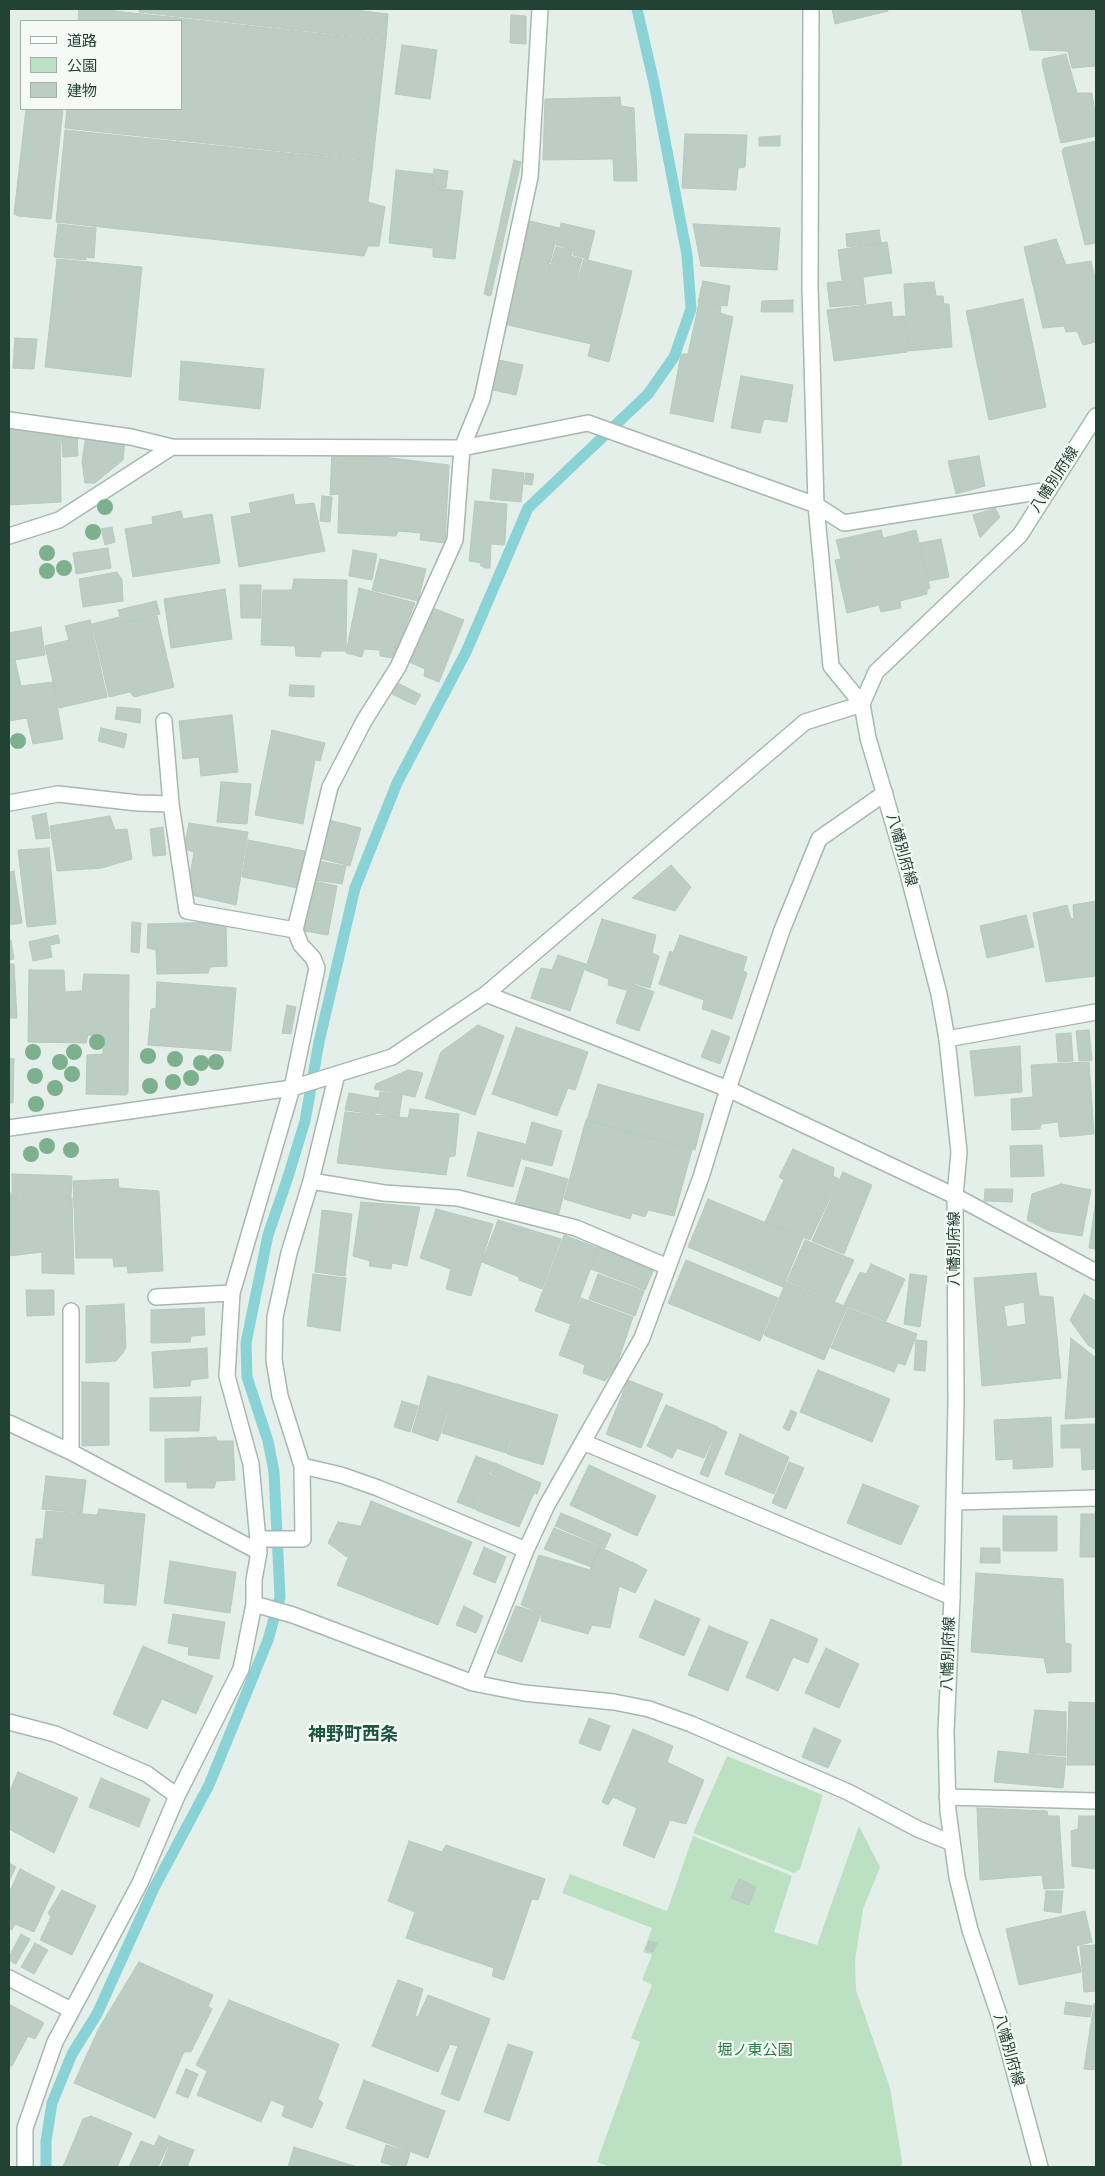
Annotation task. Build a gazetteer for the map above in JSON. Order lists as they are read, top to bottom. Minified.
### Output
{"streets":{"street":["八幡別府線"]},"districts":["神野町西条"],"parks":["堀ノ東公園"],"legend":["道路","公園","建物"]}
